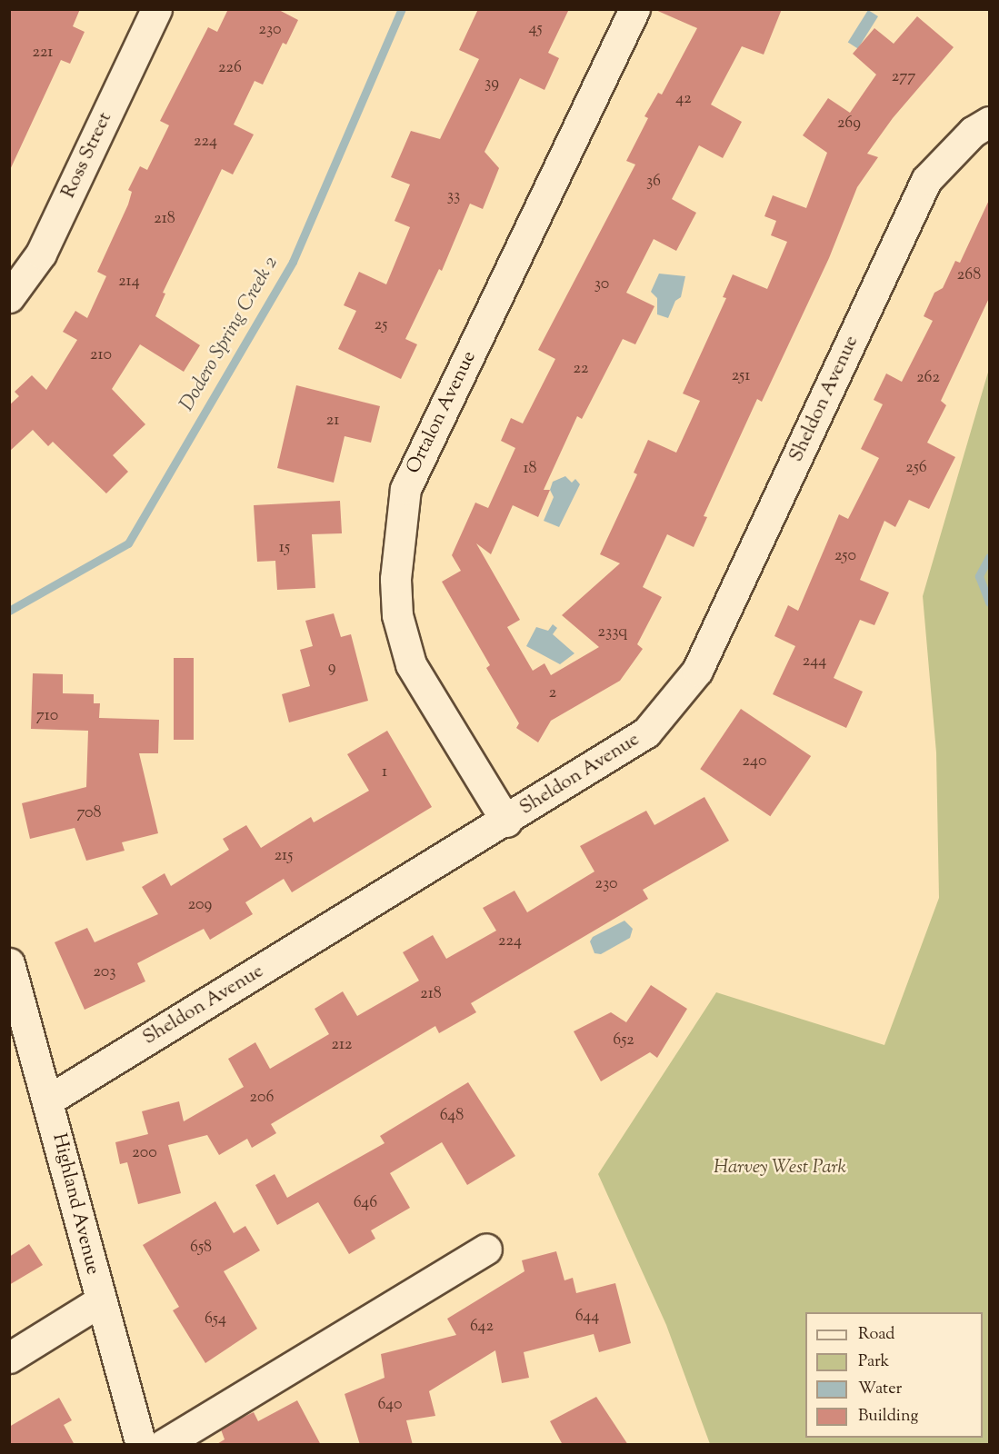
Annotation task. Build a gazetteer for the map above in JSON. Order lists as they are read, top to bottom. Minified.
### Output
{"streets":{"street":["Ross Street","Sheldon Avenue","Ortalon Avenue","Highland Avenue"]},"crossings":[["Sheldon Avenue","Ortalon Avenue"],["Sheldon Avenue","Highland Avenue"]],"water":["Dodero Spring Creek 2"],"parks":["Harvey West Park"],"house_numbers":["45","230","221","226","277","39","42","269","224","36","33","218","268","214","30","25","210","22","251","262","21","256","18","15","250","233q","244","9","2","710","240","1","708","215","230","209","224","203","218","652","212","206","648","200","646","658","644","654","642","640"],"legend":["Road","Park","Water","Building"]}
